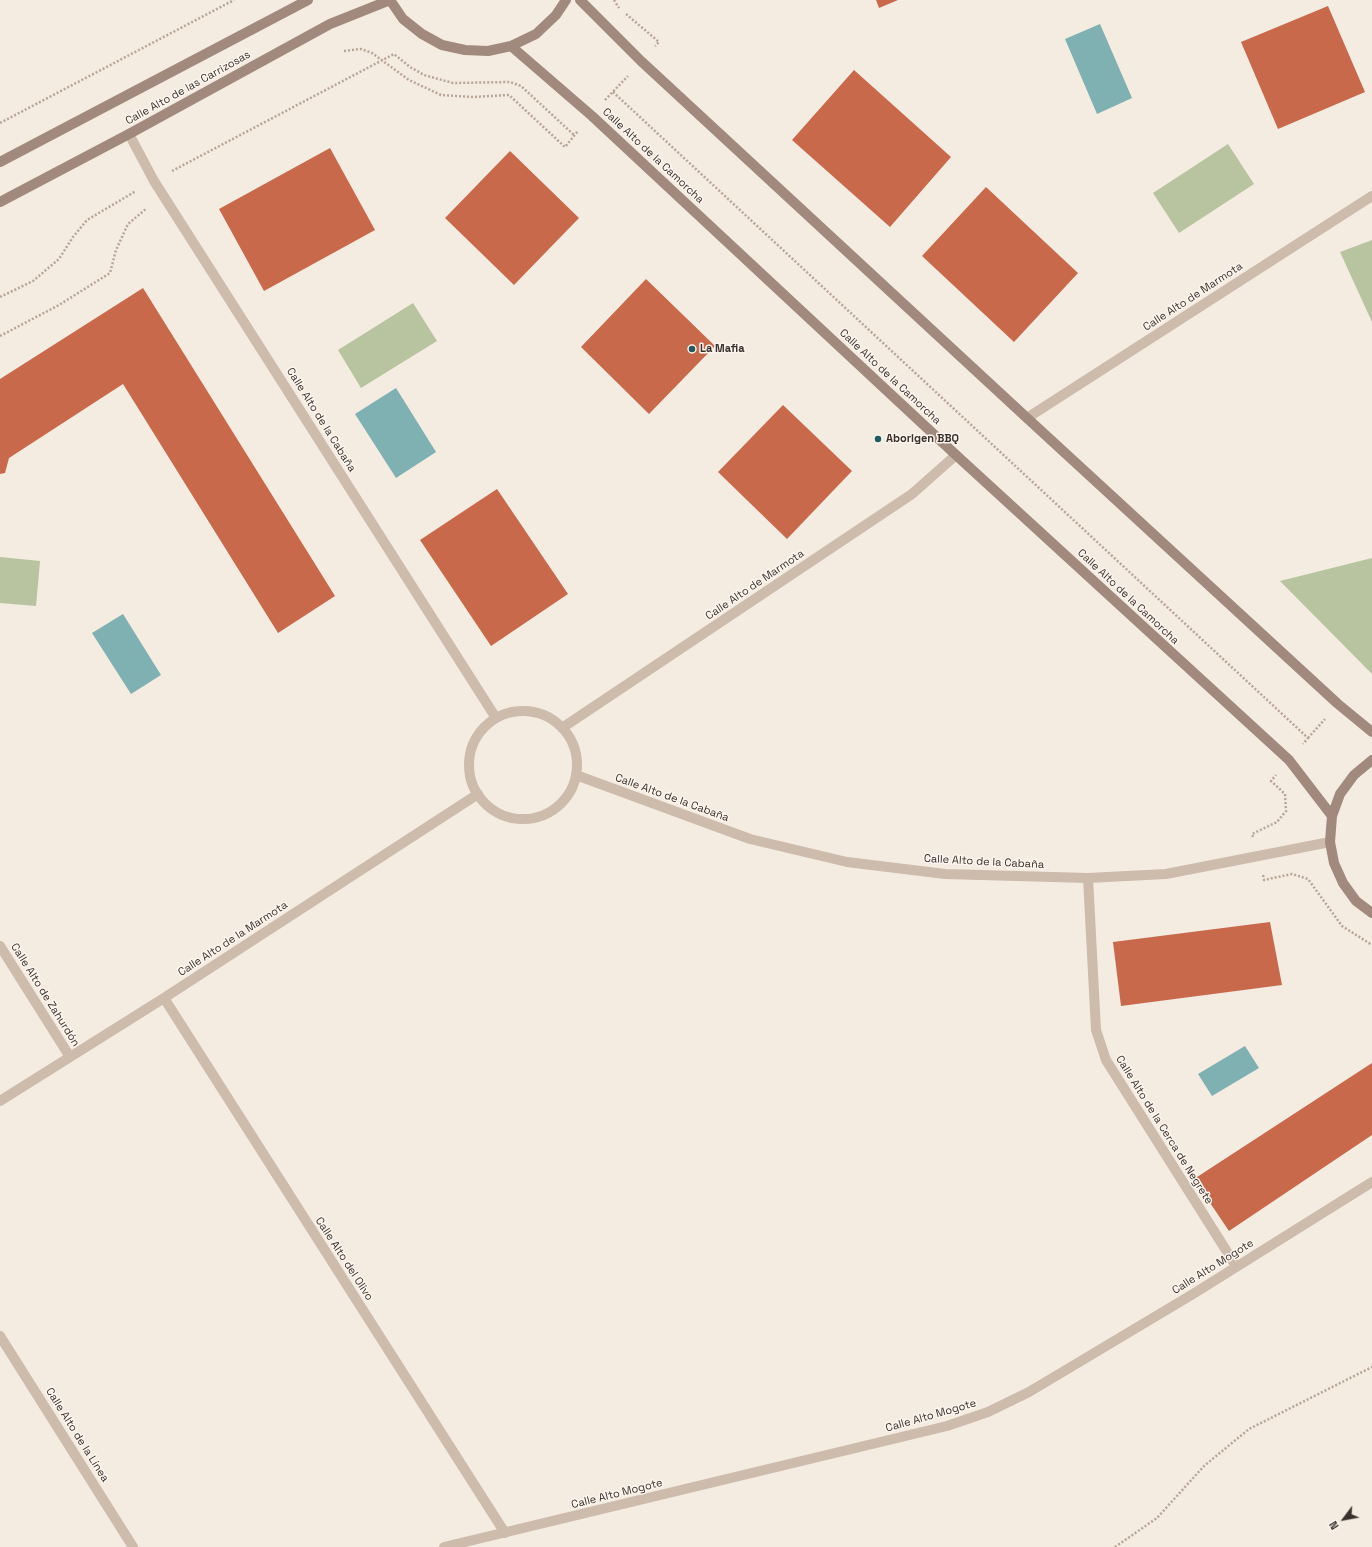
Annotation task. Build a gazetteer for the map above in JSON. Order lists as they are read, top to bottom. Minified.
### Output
{"streets":{"street":["Calle Alto de las Carrizosas","Calle Alto de la Camorcha","Calle Alto de Marmota","Calle Alto de la Cabaña","Calle Alto de la Marmota","Calle Alto de Zahurdón","Calle Alto de la Cerca de Negrete","Calle Alto del Olivo","Calle Alto Mogote","Calle Alto de la Línea"]},"crossings":[["Calle Alto de las Carrizosas","Calle Alto de la Cabaña"],["Calle Alto de la Camorcha","Calle Alto de Marmota"],["Calle Alto de Marmota","Calle Alto de la Cabaña"],["Calle Alto de Marmota","Calle Alto de la Marmota"],["Calle Alto de la Cabaña","Calle Alto de la Marmota"],["Calle Alto de la Cabaña","Calle Alto de la Cerca de Negrete"],["Calle Alto de la Marmota","Calle Alto de Zahurdón"],["Calle Alto de la Marmota","Calle Alto del Olivo"],["Calle Alto de la Cerca de Negrete","Calle Alto Mogote"],["Calle Alto del Olivo","Calle Alto Mogote"]],"places":["La Mafia","Aborigen BBQ"],"north":"bottom left"}
